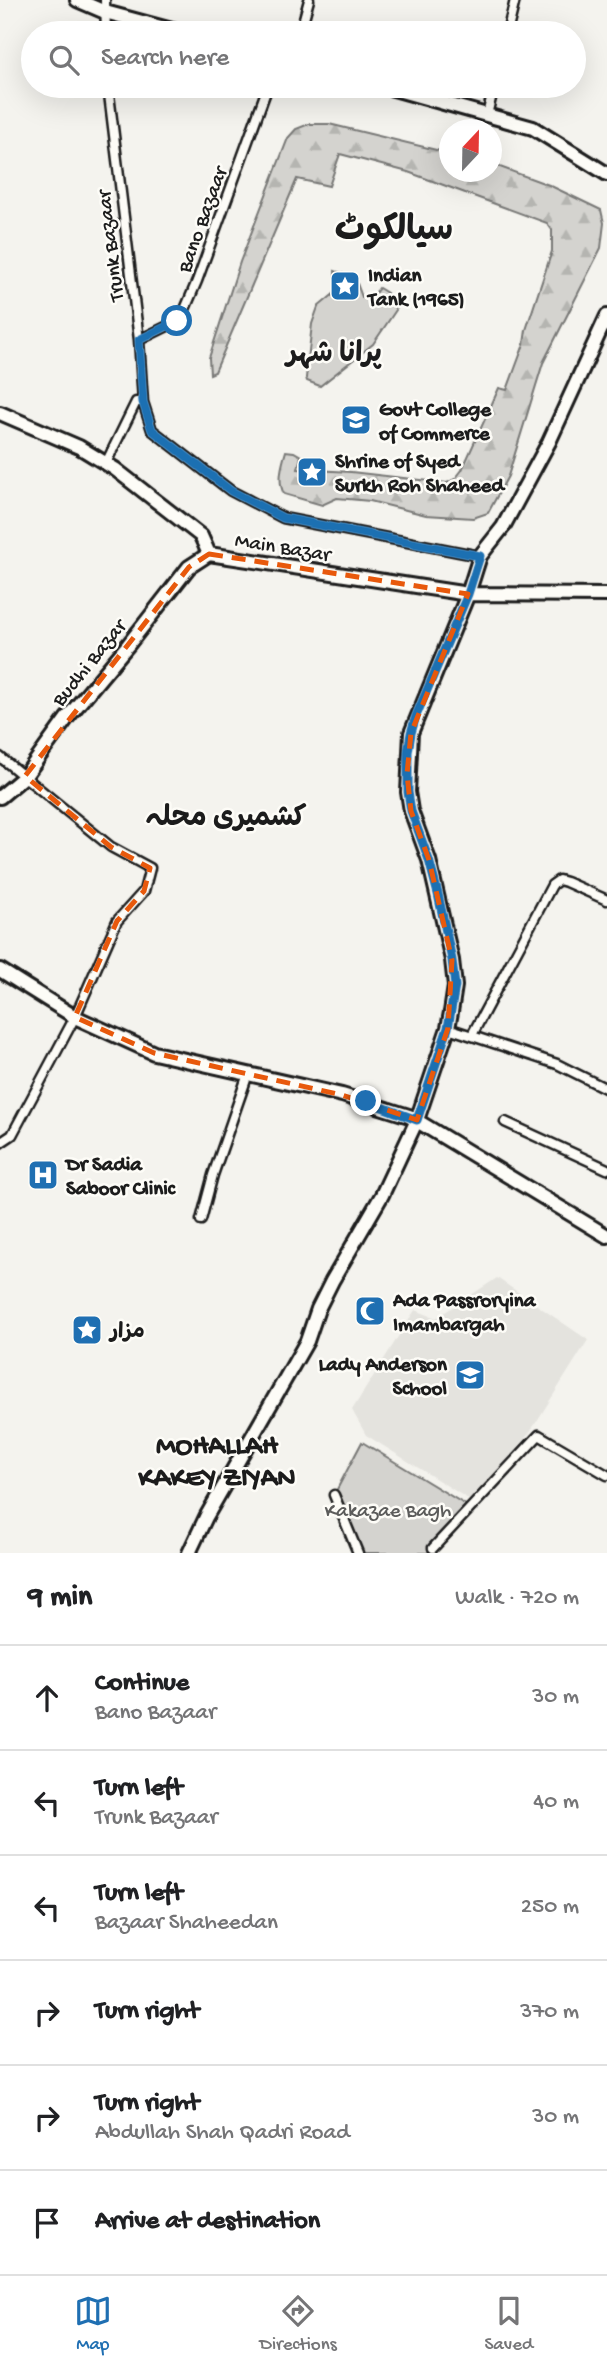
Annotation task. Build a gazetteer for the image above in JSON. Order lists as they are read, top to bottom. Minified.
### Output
{"streets":{"street":["Bano Bazaar","Trunk Bazaar","Main Bazar","Budhi Bazar"]},"crossings":[["Bano Bazaar","Trunk Bazaar"],["Main Bazar","Budhi Bazar"]],"districts":["سیالکوٹ","پرانا شہر","کشمیری محلہ","MOHALLAH KAKEY ZIYAN"],"parks":["Kakazae Bagh"],"places":{"place":["Indian Tank (1965)","Shrine of Syed Surkh Roh Shaheed","مزار"],"school or university":["Govt College of Commerce","Lady Anderson School"],"hospital":["Dr Sadia Saboor Clinic"],"mosque":["Ada Passroryina Imambargah"]},"north":"top","page":{"search":"Search here","heading":["9 min","Walk · 720 m"],"list":[["Continue","Bano Bazaar","30 m"],["Turn left","Trunk Bazaar","40 m"],["Turn left","Bazaar Shaheedan","250 m"],["Turn right","370 m"],["Turn right","Abdullah Shah Qadri Road","30 m"],"Arrive at destination"],"nav":["Map","Directions","Saved"]}}
